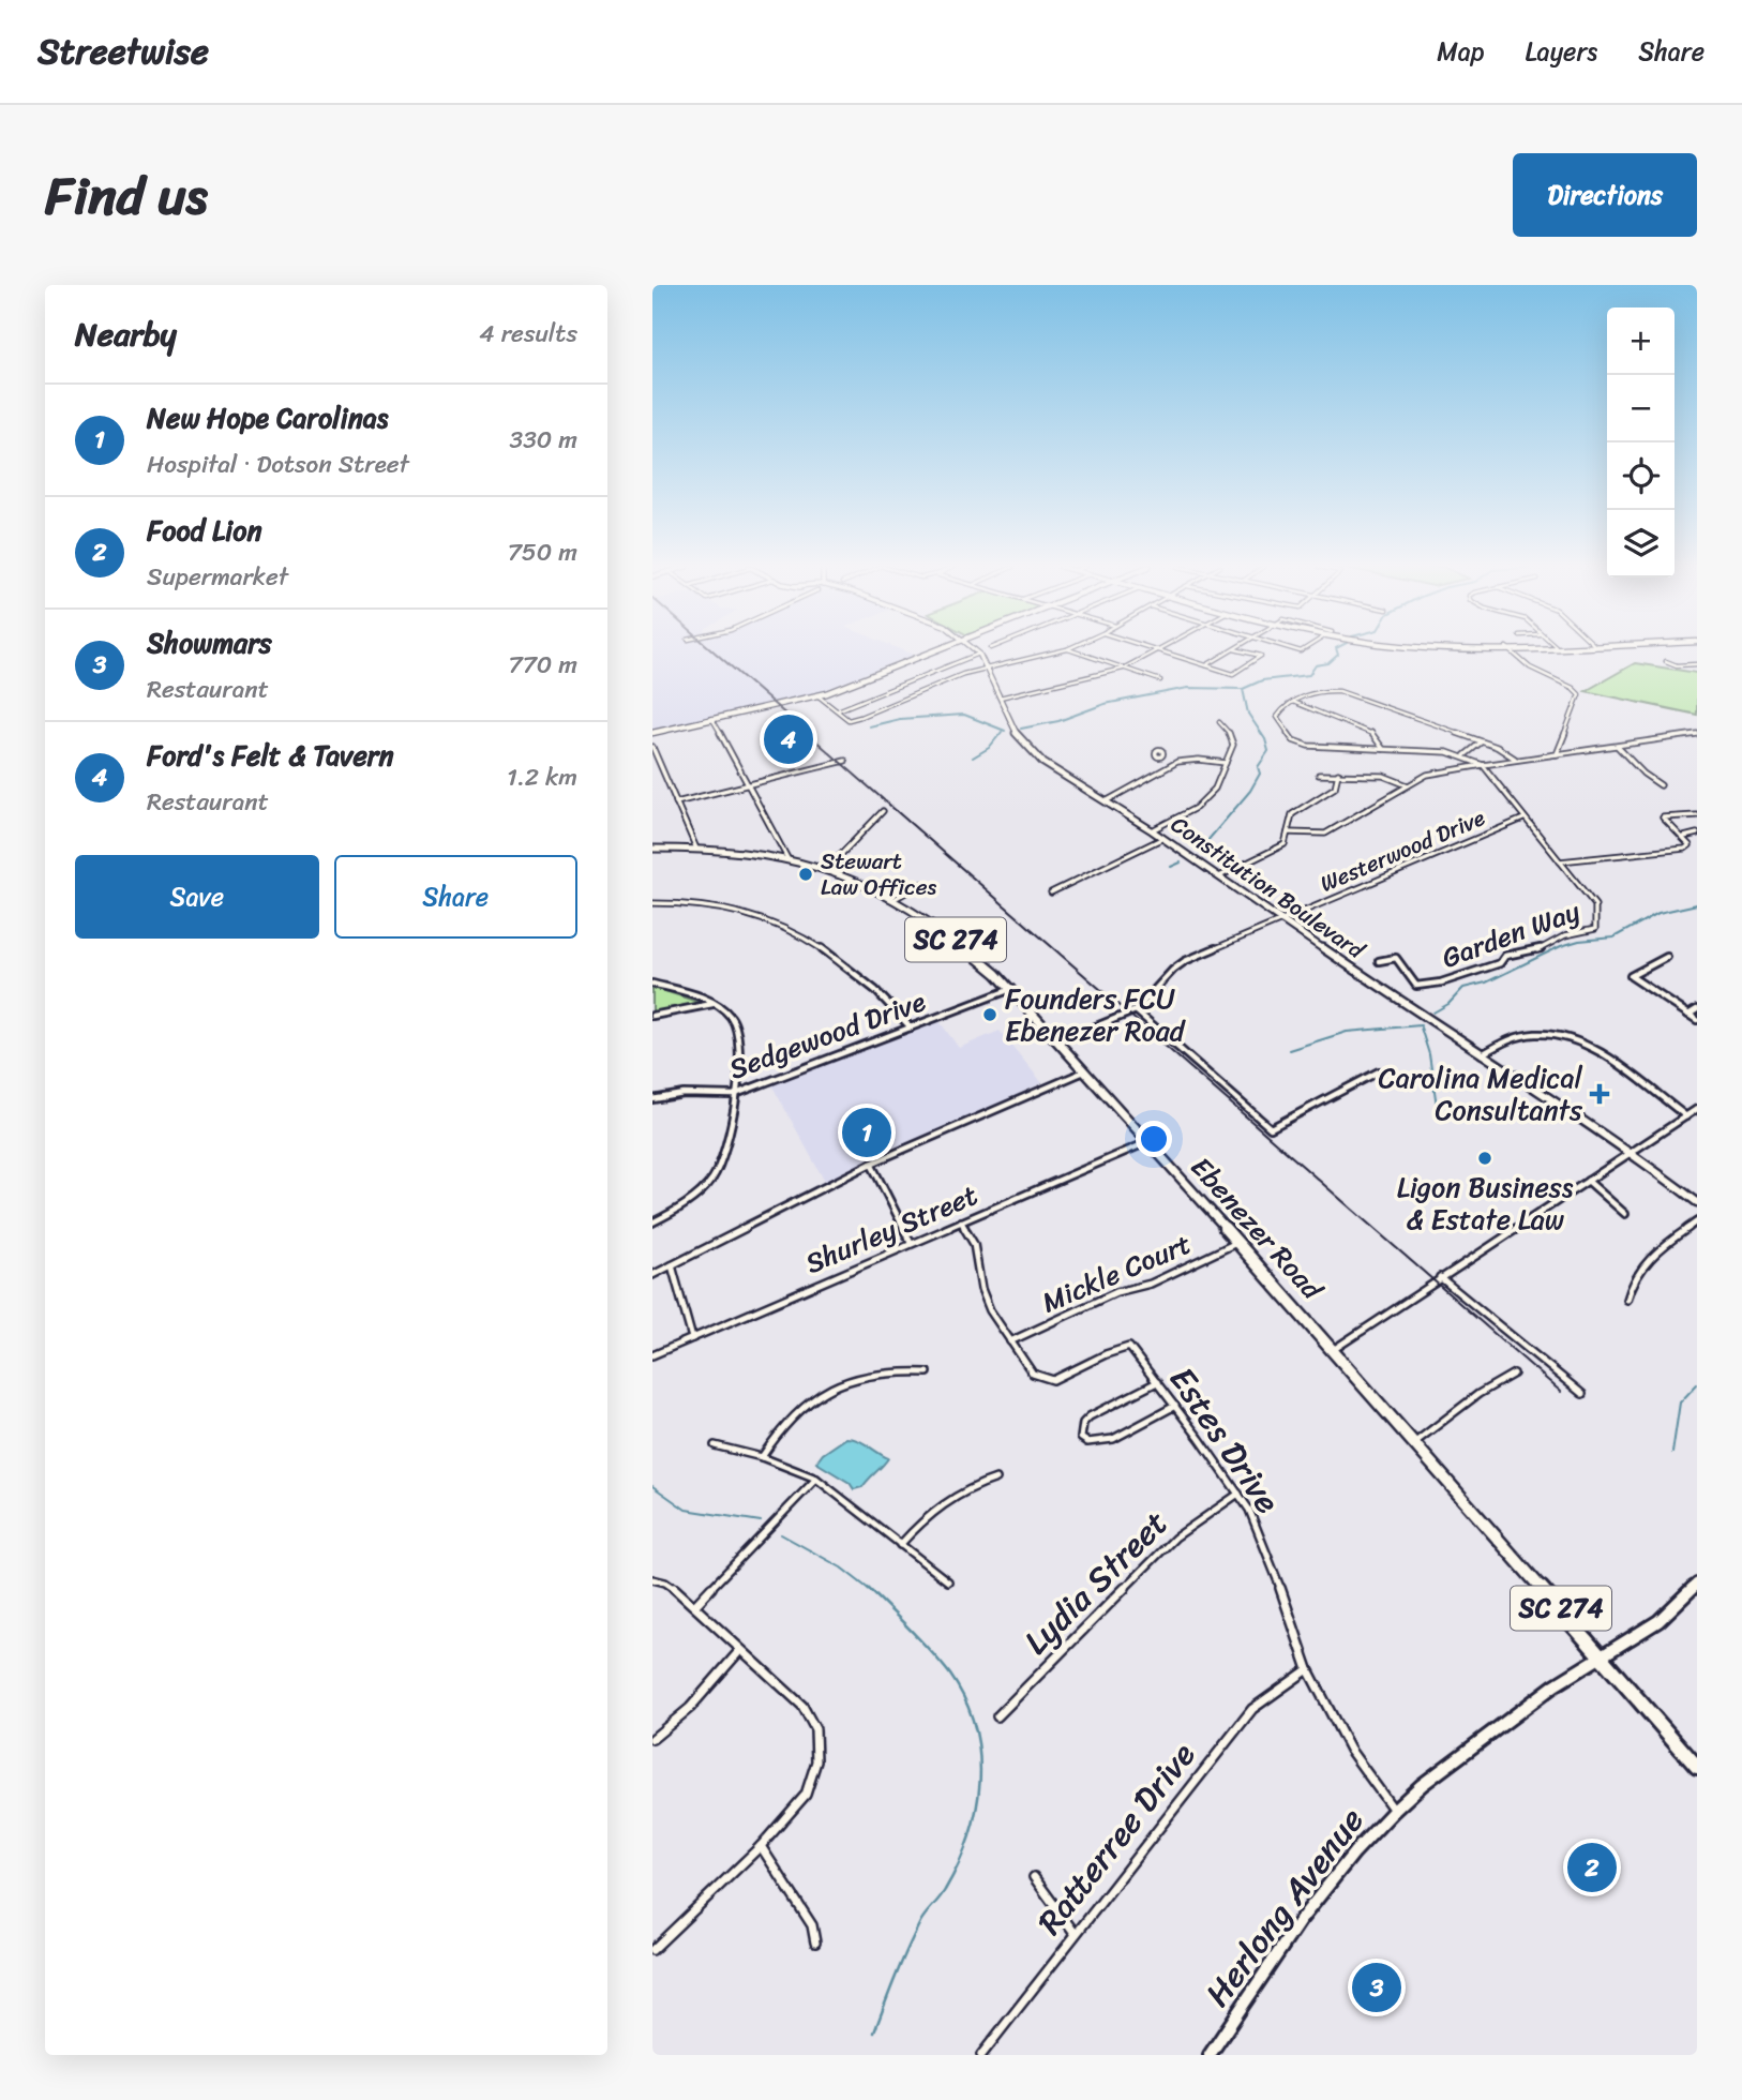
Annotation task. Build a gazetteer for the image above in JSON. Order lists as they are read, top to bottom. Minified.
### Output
{"streets":{"main road":["SC 274","Ebenezer Road"],"street":["Westerwood Drive","Constitution Boulevard","Garden Way","Sedgewood Drive","Shurley Street","Mickle Court","Estes Drive","Lydia Street","Ratterree Drive","Herlong Avenue"]},"crossings":[["Westerwood Drive","Constitution Boulevard"],["Westerwood Drive","Ebenezer Road"],["SC 274","Ebenezer Road"],["Sedgewood Drive","Ebenezer Road"],["Ebenezer Road","Shurley Street"],["Ebenezer Road","Mickle Court"],["Ebenezer Road","Herlong Avenue"],["Shurley Street","Estes Drive"],["Mickle Court","Estes Drive"],["Estes Drive","Lydia Street"],["Estes Drive","Ratterree Drive"],["Estes Drive","Herlong Avenue"]],"places":{"other":["Stewart Law Offices","Founders FCU Ebenezer Road","Ligon Business & Estate Law"],"health":["Carolina Medical Consultants"]},"page":{"header":"Streetwise","nav":["Map","Layers","Share"],"title":"Find us","buttons":["Directions",["Save","Share"]],"heading":["Nearby","4 results"],"map_buttons":["+","−"],"list":[{"mark":"1","name":"New Hope Carolinas","note":"Hospital · Dotson Street","value":"330 m"},{"mark":"2","name":"Food Lion","note":"Supermarket","value":"750 m"},{"mark":"3","name":"Showmars","note":"Restaurant","value":"770 m"},{"mark":"4","name":"Ford's Felt & Tavern","note":"Restaurant","value":"1.2 km"}],"pins":["4","1","2","3"]}}
